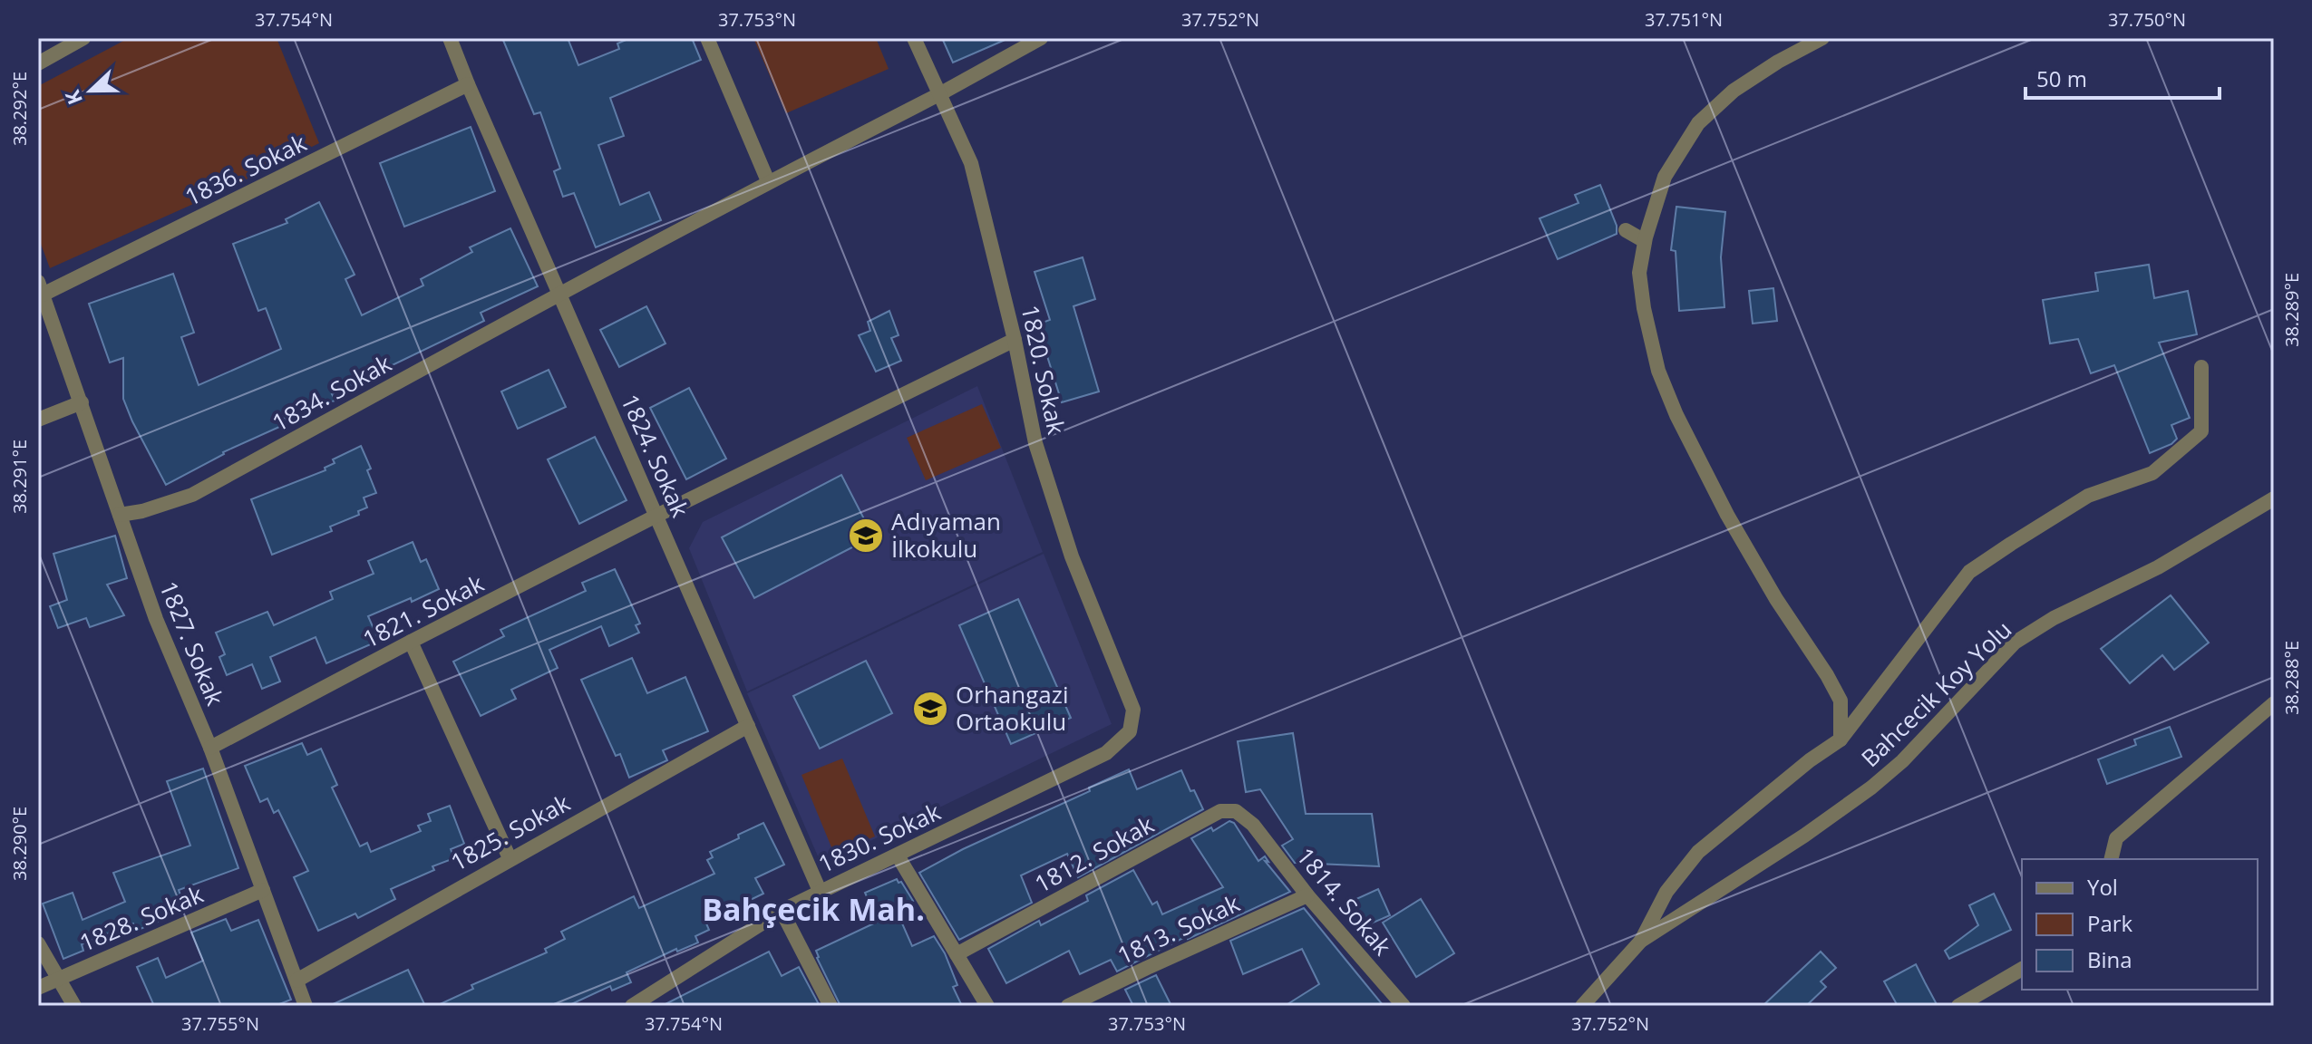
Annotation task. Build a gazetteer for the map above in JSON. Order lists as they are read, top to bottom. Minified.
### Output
{"streets":{"street":["1836. Sokak","1820. Sokak","1834. Sokak","1824. Sokak","1821. Sokak","1827. Sokak","Bahcecik Koy Yolu","1825. Sokak","1830. Sokak","1812. Sokak","1814. Sokak","1828. Sokak","1813. Sokak"]},"crossings":[["1836. Sokak","1824. Sokak"],["1836. Sokak","1827. Sokak"],["1820. Sokak","1834. Sokak"],["1820. Sokak","1821. Sokak"],["1820. Sokak","1830. Sokak"],["1834. Sokak","1824. Sokak"],["1834. Sokak","1827. Sokak"],["1824. Sokak","1821. Sokak"],["1824. Sokak","1825. Sokak"],["1824. Sokak","1830. Sokak"],["1821. Sokak","1827. Sokak"],["1827. Sokak","1825. Sokak"],["1827. Sokak","1828. Sokak"],["1812. Sokak","1814. Sokak"],["1814. Sokak","1813. Sokak"]],"districts":["Bahçecik Mah."],"places":{"school or university":["Adıyaman İlkokulu","Orhangazi Ortaokulu"]},"legend":["Yol","Park","Bina"],"scale_bar":"50 m","north":"left","coordinates":["37.754°N","37.753°N","37.752°N","37.751°N","37.750°N","38.292°E","38.289°E","38.291°E","38.288°E","38.290°E","37.755°N"]}
